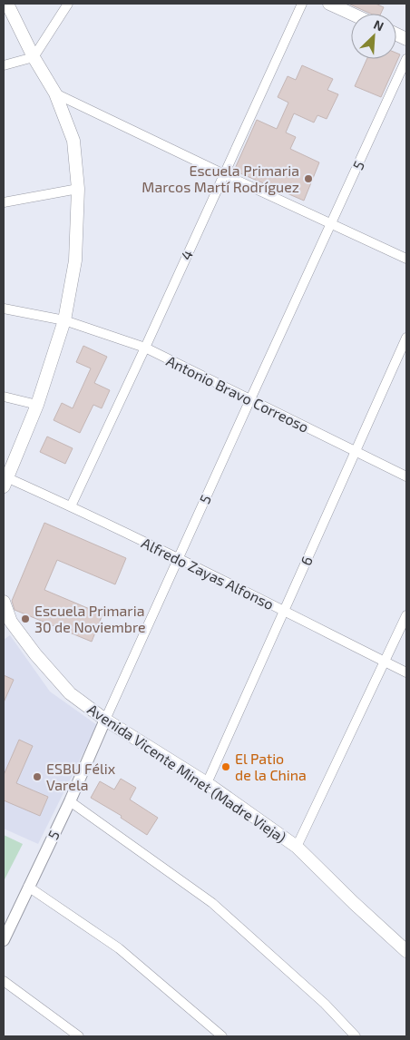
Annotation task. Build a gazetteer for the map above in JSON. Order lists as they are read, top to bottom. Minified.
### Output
{"streets":{"main road":["Avenida Vicente Minet (Madre Vieja)"],"street":["5","4","Antonio Bravo Correoso","6","Alfredo Zayas Alfonso"]},"crossings":[["5","Antonio Bravo Correoso"],["5","Alfredo Zayas Alfonso"],["5","Avenida Vicente Minet (Madre Vieja)"],["4","Antonio Bravo Correoso"],["4","Alfredo Zayas Alfonso"],["Antonio Bravo Correoso","6"],["6","Alfredo Zayas Alfonso"],["6","Avenida Vicente Minet (Madre Vieja)"]],"places":["Escuela Primaria Marcos Martí Rodríguez","Escuela Primaria 30 de Noviembre","El Patio de la China","ESBU Félix Varela"],"north":"top right"}
